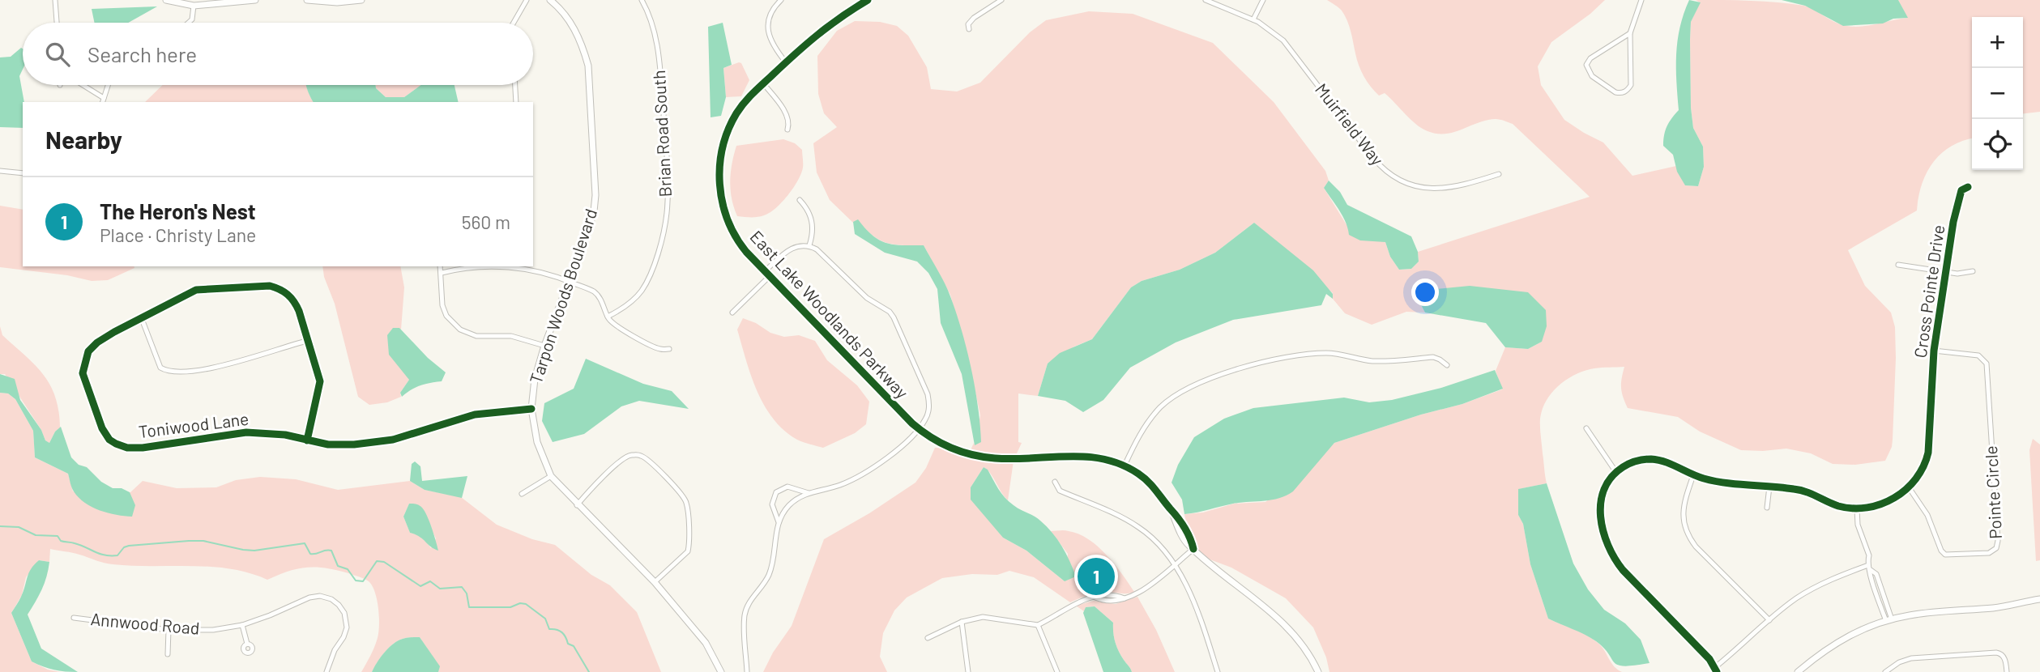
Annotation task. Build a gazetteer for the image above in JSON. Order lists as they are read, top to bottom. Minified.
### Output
{"streets":{"street":["Muirfield Way","Brian Road South","Cross Pointe Drive","Tarpon Woods Boulevard","East Lake Woodlands Parkway","Toniwood Lane","Pointe Circle","Annwood Road"]},"crossings":[["Cross Pointe Drive","Pointe Circle"],["Tarpon Woods Boulevard","Toniwood Lane"]],"page":{"map_buttons":["+","−"],"search":"Search here","heading":"Nearby","list":[{"mark":"1","name":"The Heron's Nest","note":"Place · Christy Lane","value":"560 m"}],"pins":"1"}}
